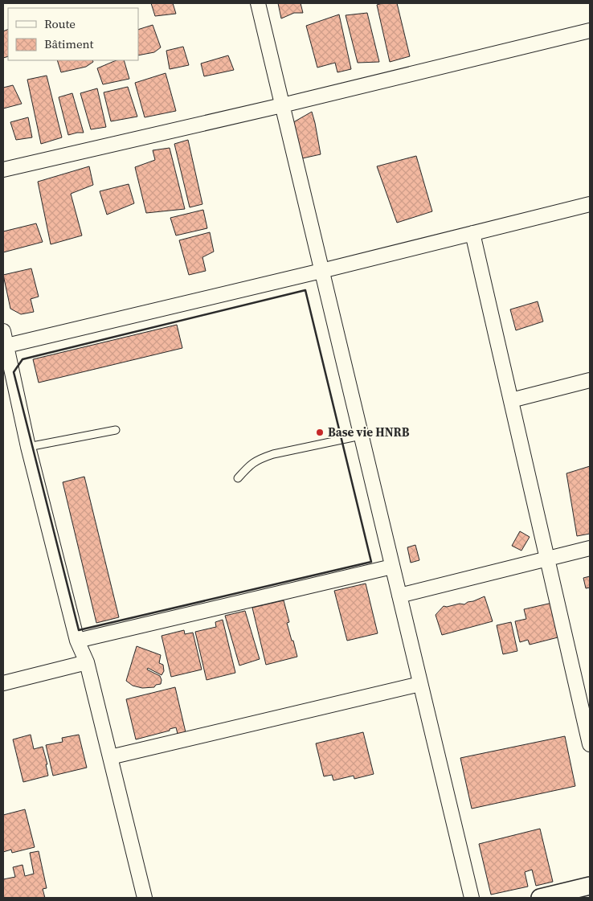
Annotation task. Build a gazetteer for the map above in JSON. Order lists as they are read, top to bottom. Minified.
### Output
{"places":["Base vie HNRB"],"legend":["Route","Bâtiment"]}
